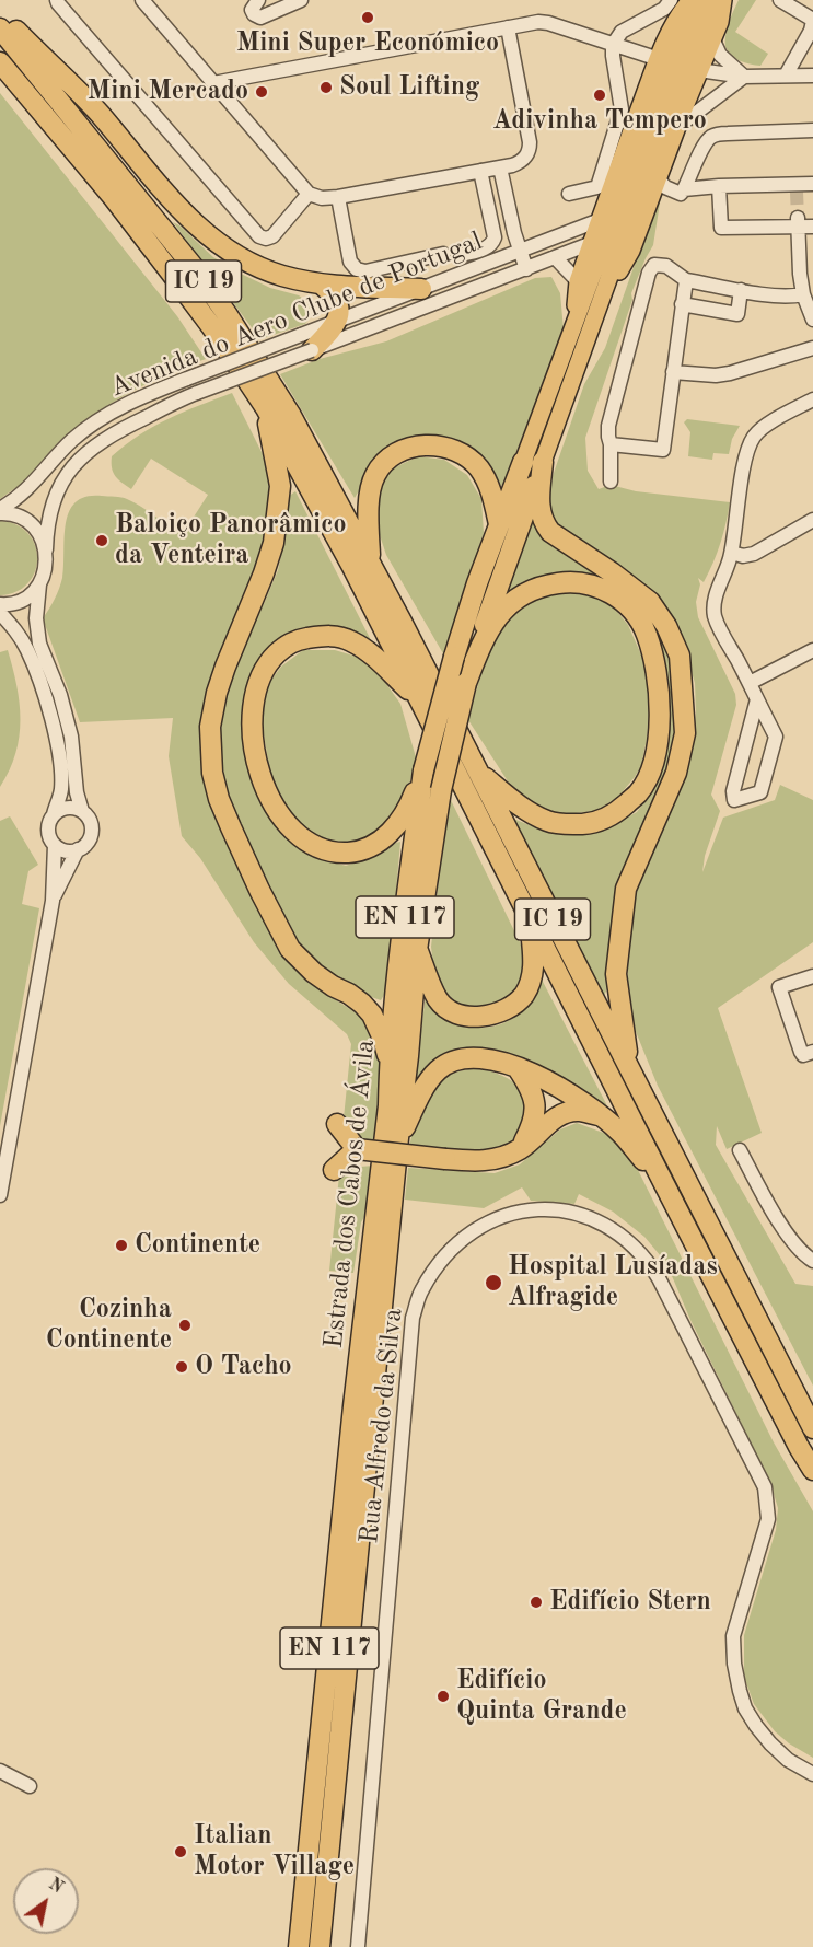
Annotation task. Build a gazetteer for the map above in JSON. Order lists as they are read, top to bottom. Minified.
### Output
{"streets":{"highway":["IC 19","EN 117","Estrada dos Cabos de Ávila"],"street":["Avenida do Aero Clube de Portugal","Rua Alfredo da Silva"]},"places":["Mini Super Económico","Soul Lifting","Mini Mercado","Adivinha Tempero","Baloiço Panorâmico da Venteira","Continente","Hospital Lusíadas Alfragide","Cozinha Continente","O Tacho","Edifício Stern","Edifício Quinta Grande","Italian Motor Village"],"north":"top right"}
